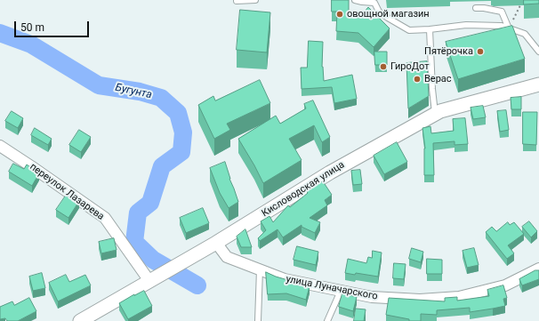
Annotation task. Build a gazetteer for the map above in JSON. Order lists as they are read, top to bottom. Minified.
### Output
{"streets":{"street":["Кисловодская улица","переулок Лазарева","улица Луначарского"]},"crossings":[["Кисловодская улица","переулок Лазарева"],["Кисловодская улица","улица Луначарского"]],"water":["Бугунта"],"places":["овощной магазин","Пятёрочка","ГироДот","Верас"],"scale_bar":"50 m"}
